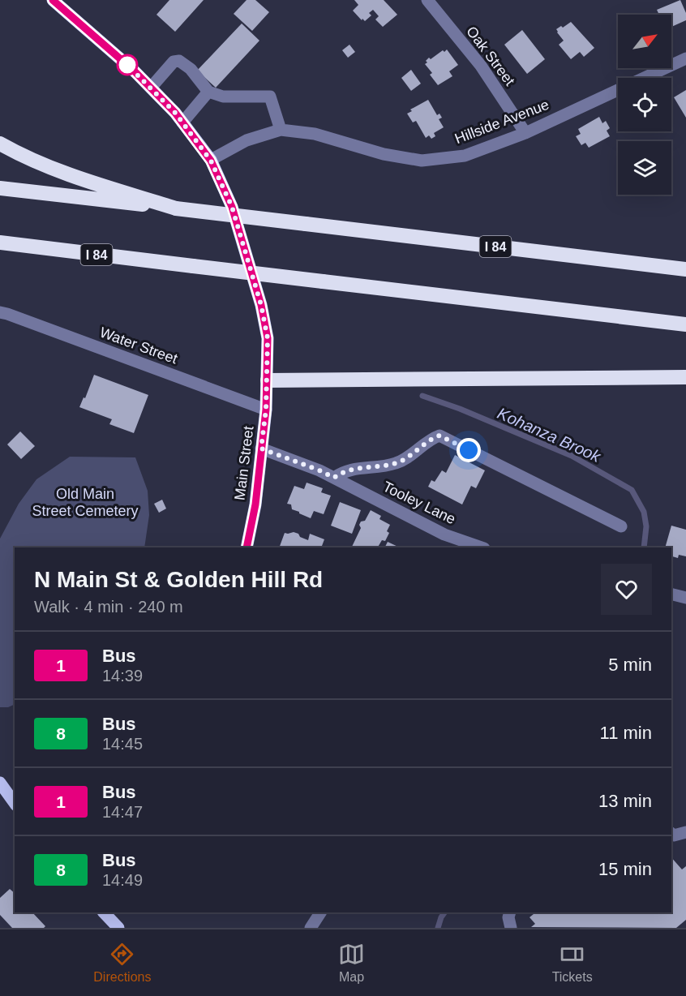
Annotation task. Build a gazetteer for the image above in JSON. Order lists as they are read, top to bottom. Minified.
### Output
{"streets":{"highway":["I 84"],"main road":["Main Street"],"street":["Oak Street","Hillside Avenue","Water Street","Tooley Lane"]},"crossings":[["Oak Street","Hillside Avenue"],["Hillside Avenue","Main Street"],["Water Street","Main Street"],["Main Street","Tooley Lane"]],"water":["Kohanza Brook"],"parks":["Old Main Street Cemetery"],"lines":["bus line 1"],"north":"top right","page":{"heading":["N Main St & Golden Hill Rd","Walk · 4 min · 240 m"],"list":[{"mark":"1","name":"Bus","note":"14:39","value":"5 min"},{"mark":"8","name":"Bus","note":"14:45","value":"11 min"},{"mark":"1","name":"Bus","note":"14:47","value":"13 min"},{"mark":"8","name":"Bus","note":"14:49","value":"15 min"}],"tabs":["Directions","Map","Tickets"]}}
